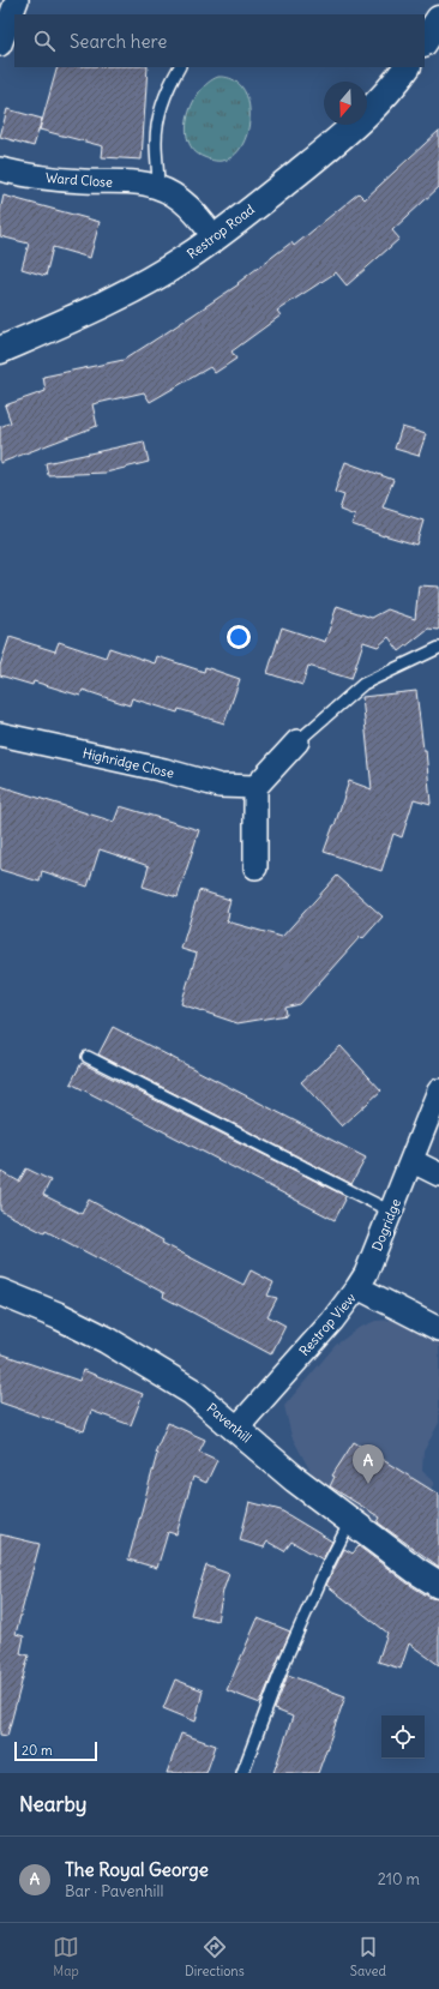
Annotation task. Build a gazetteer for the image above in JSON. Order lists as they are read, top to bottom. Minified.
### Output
{"streets":{"street":["Ward Close","Restrop Road","Highridge Close","Dogridge","Restrop View","Pavenhill"]},"crossings":[["Ward Close","Restrop Road"],["Dogridge","Restrop View"],["Restrop View","Pavenhill"]],"scale_bar":"20 m","north":"bottom","page":{"search":"Search here","pins":"A","scale":"20 m","heading":"Nearby","list":[{"mark":"A","name":"The Royal George","note":"Bar · Pavenhill","value":"210 m"}],"nav":["Map","Directions","Saved"]}}
